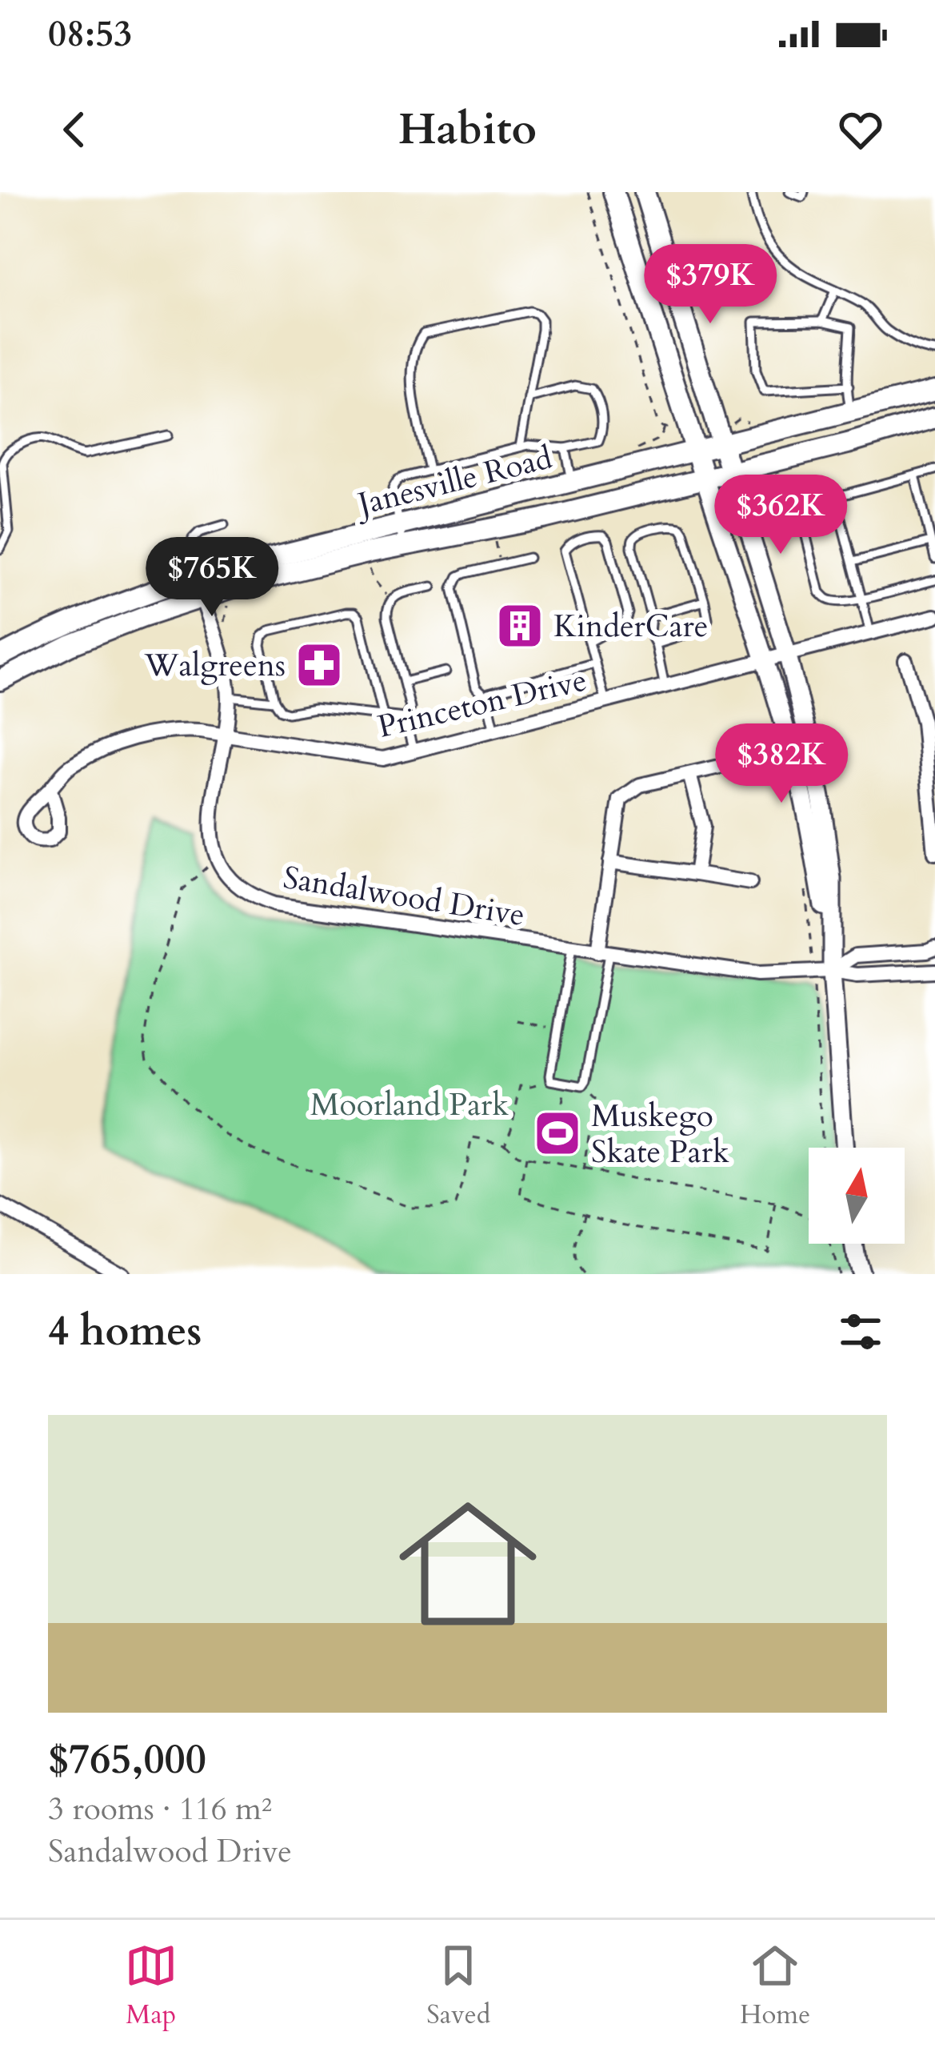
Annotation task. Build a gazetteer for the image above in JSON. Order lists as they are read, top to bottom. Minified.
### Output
{"streets":{"main road":["Janesville Road"],"street":["Princeton Drive","Sandalwood Drive"]},"parks":["Moorland Park"],"places":{"building":["KinderCare"],"pharmacy":["Walgreens"],"sports":["Muskego Skate Park"]},"north":"top","page":{"status":"08:53","header":"Habito","price":["$379K","$362K","$765K","$382K"],"heading":"4 homes","list":[{"name":"$765,000","note":"3 rooms · 116 m² · Sandalwood Drive"}],"tabs":["Map","Saved","Home"]}}
